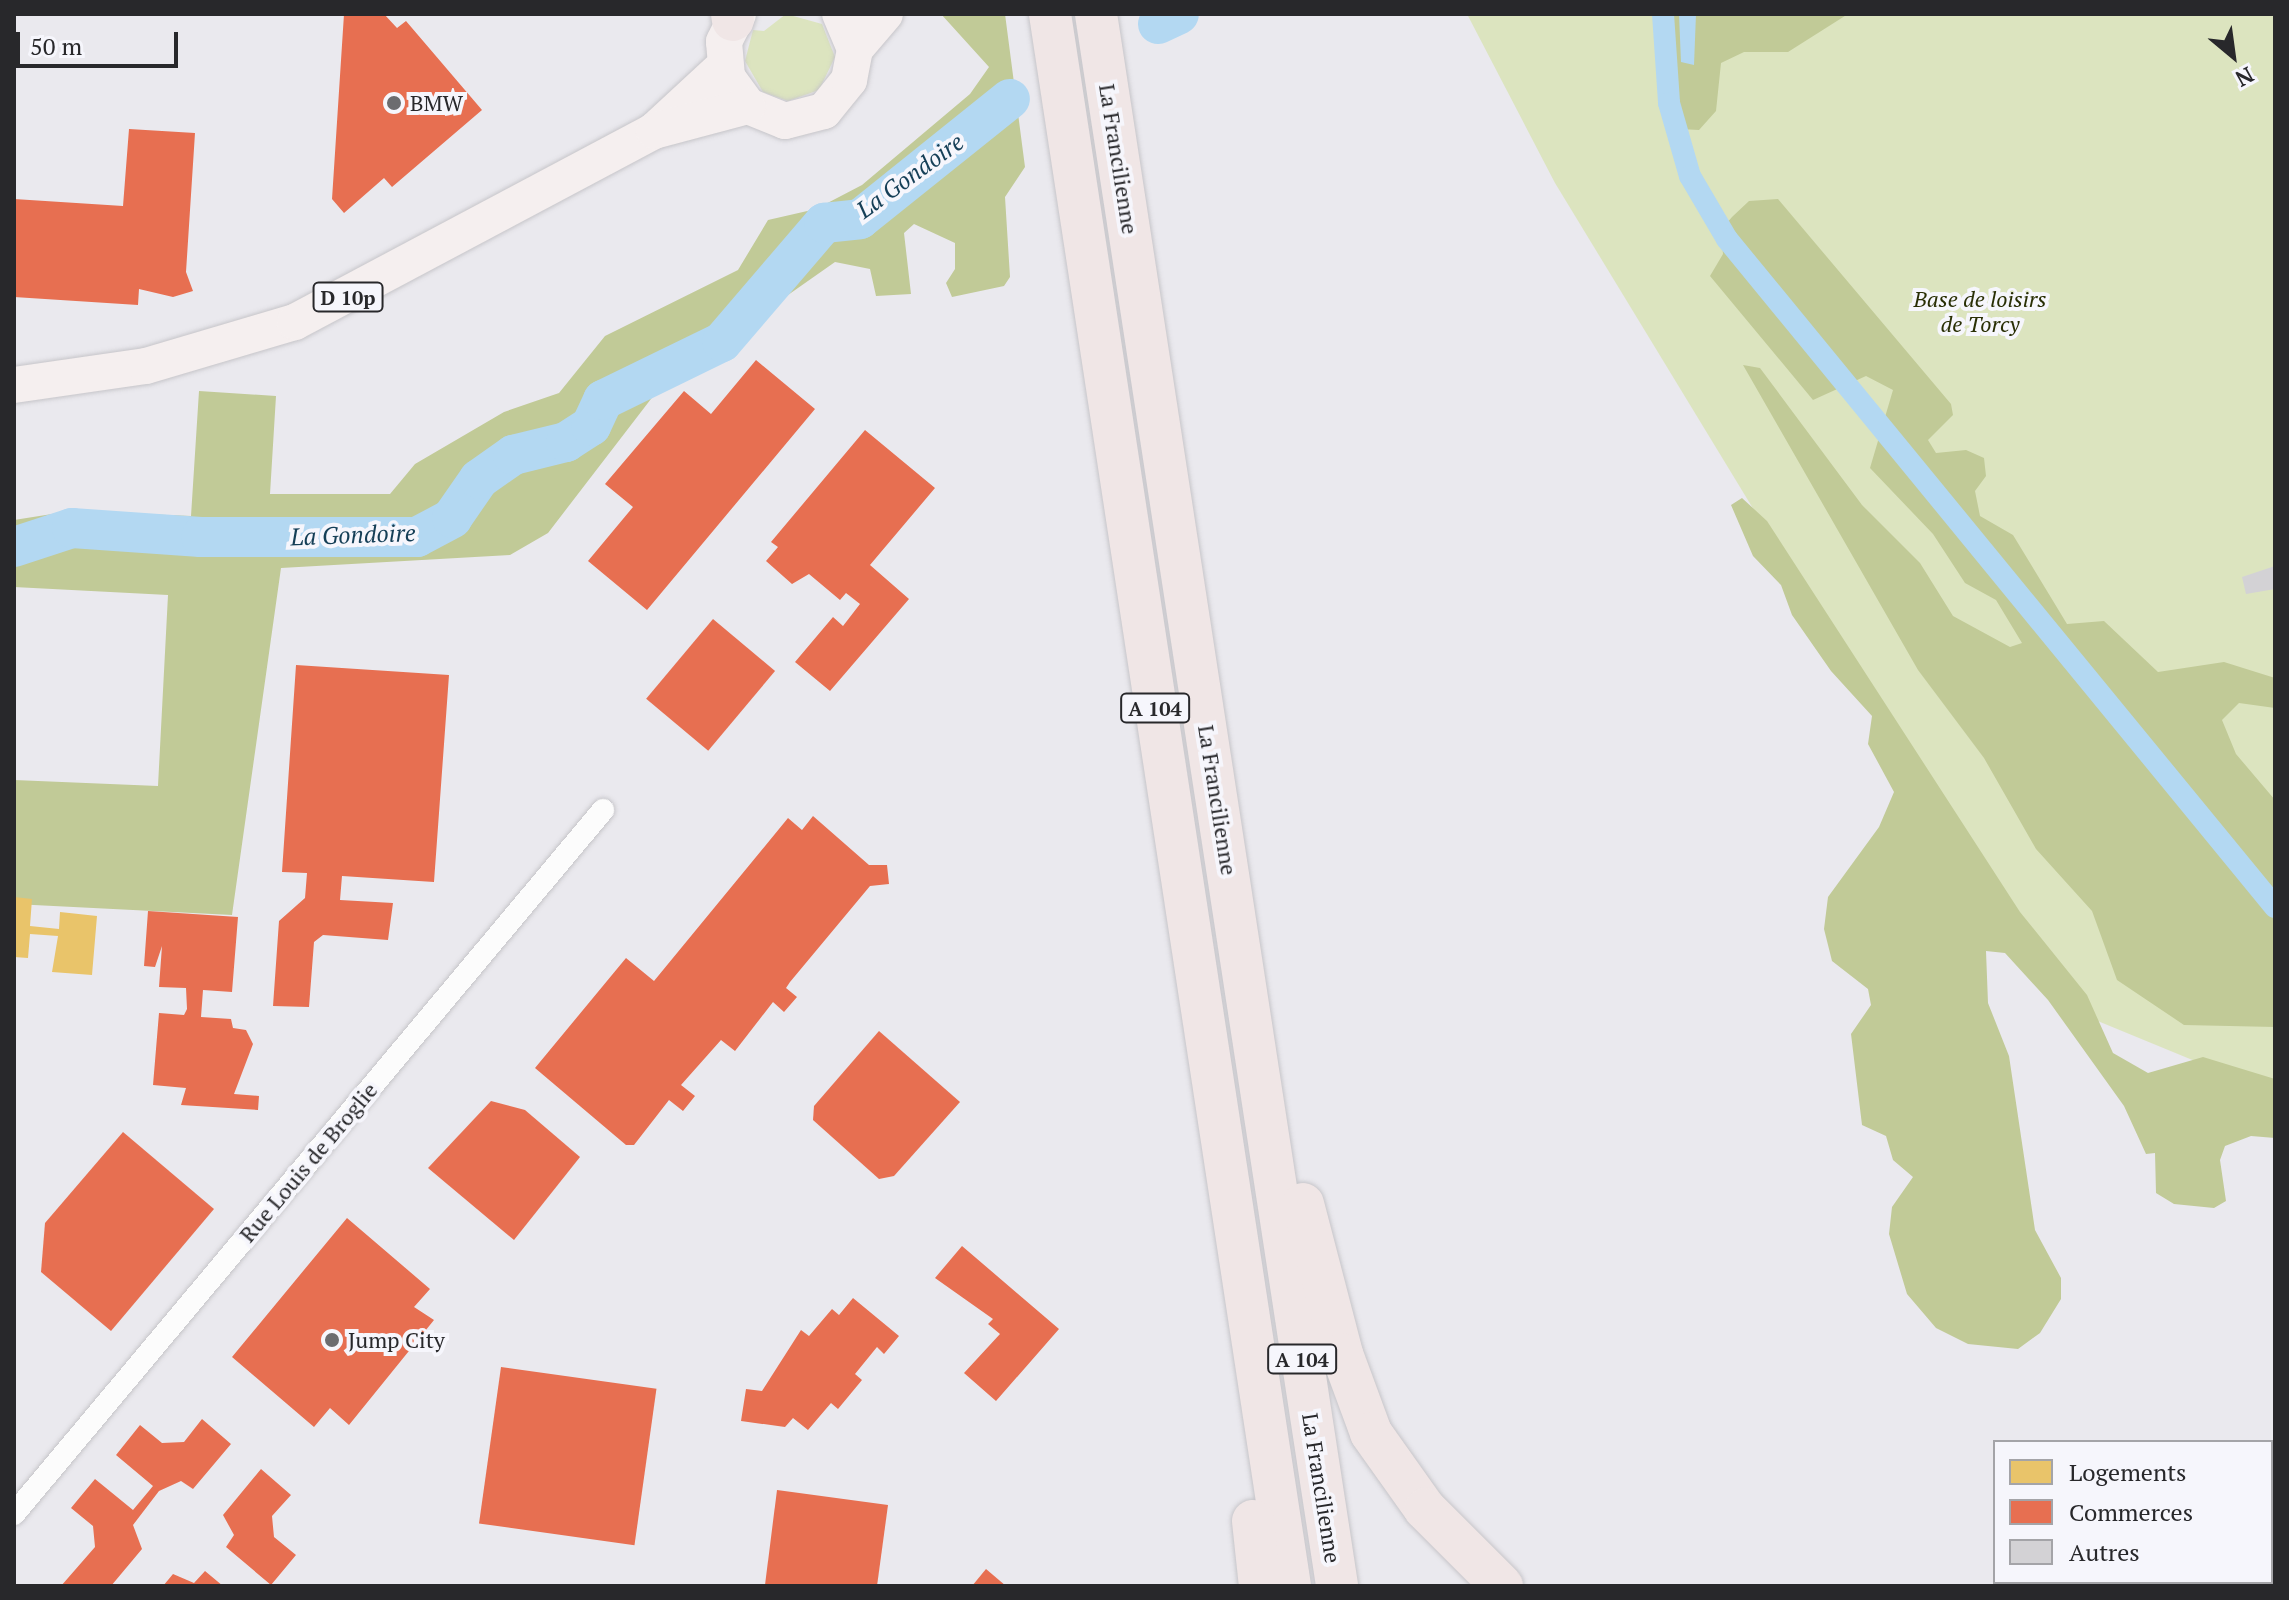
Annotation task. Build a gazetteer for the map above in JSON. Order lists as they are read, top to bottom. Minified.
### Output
{"streets":{"highway":["La Francilienne","A 104"],"main road":["D 10p"],"street":["Rue Louis de Broglie"]},"water":["La Gondoire"],"parks":["Base de loisirs de Torcy"],"places":["BMW","Jump City"],"legend":["Logements","Commerces","Autres"],"scale_bar":"50 m","north":"bottom right"}
